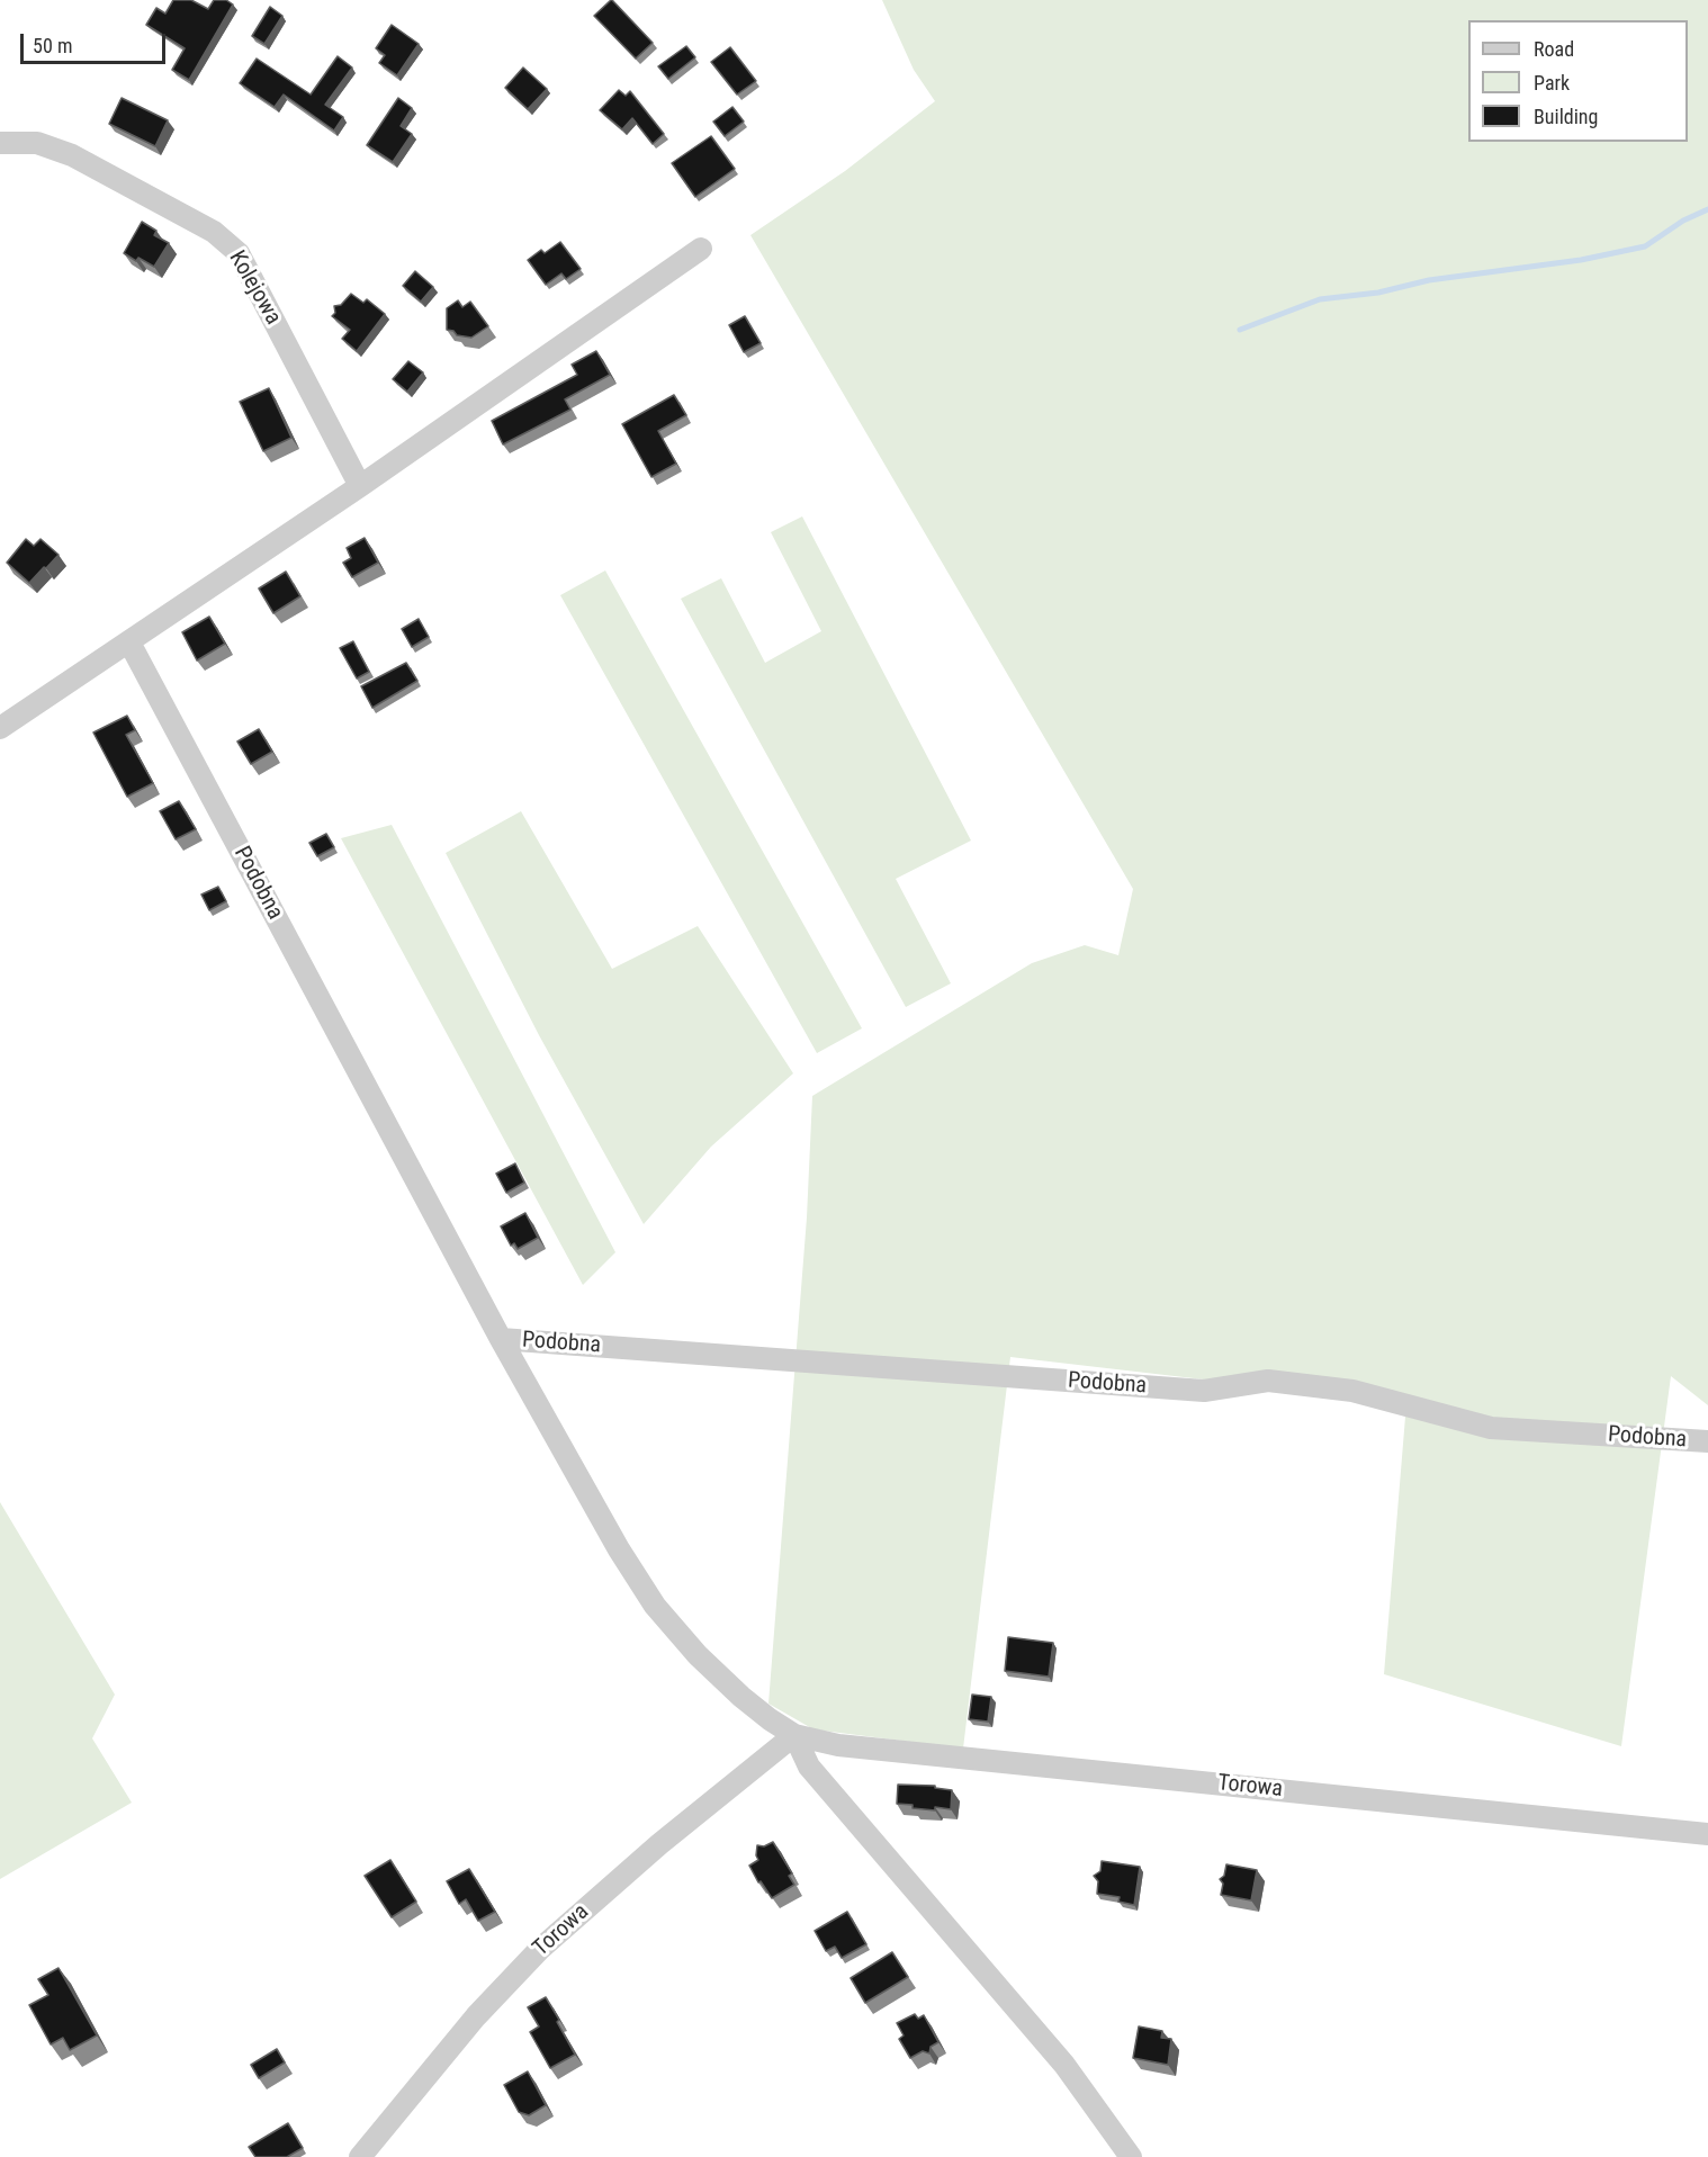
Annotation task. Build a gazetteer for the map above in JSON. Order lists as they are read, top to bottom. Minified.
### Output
{"streets":{"street":["Kolejowa","Podobna","Torowa"]},"crossings":[["Podobna","Torowa"]],"legend":["Road","Park","Building"],"scale_bar":"50 m"}
